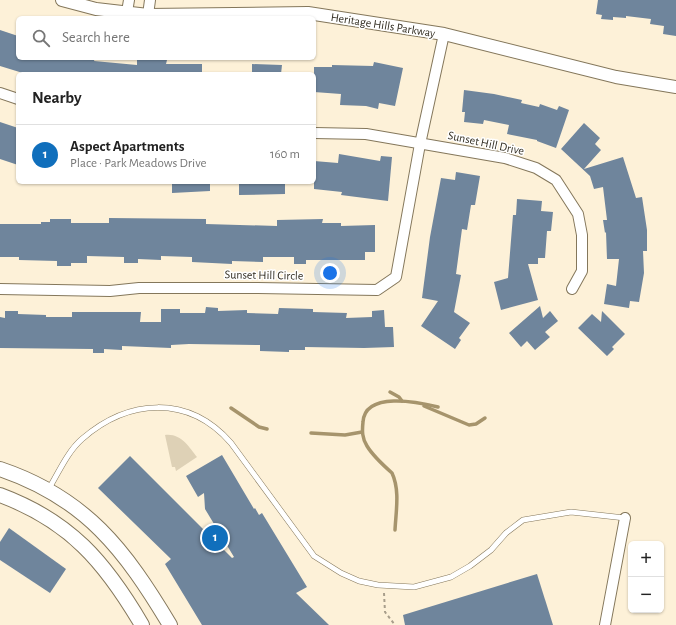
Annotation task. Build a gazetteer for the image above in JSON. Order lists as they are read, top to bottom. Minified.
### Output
{"streets":{"street":["Heritage Hills Parkway","Sunset Hill Drive","Sunset Hill Circle"]},"crossings":[["Heritage Hills Parkway","Sunset Hill Circle"],["Sunset Hill Drive","Sunset Hill Circle"]],"page":{"search":"Search here","heading":"Nearby","list":[{"mark":"1","name":"Aspect Apartments","note":"Place · Park Meadows Drive","value":"160 m"}],"pins":"1","map_buttons":["+","−"]}}
